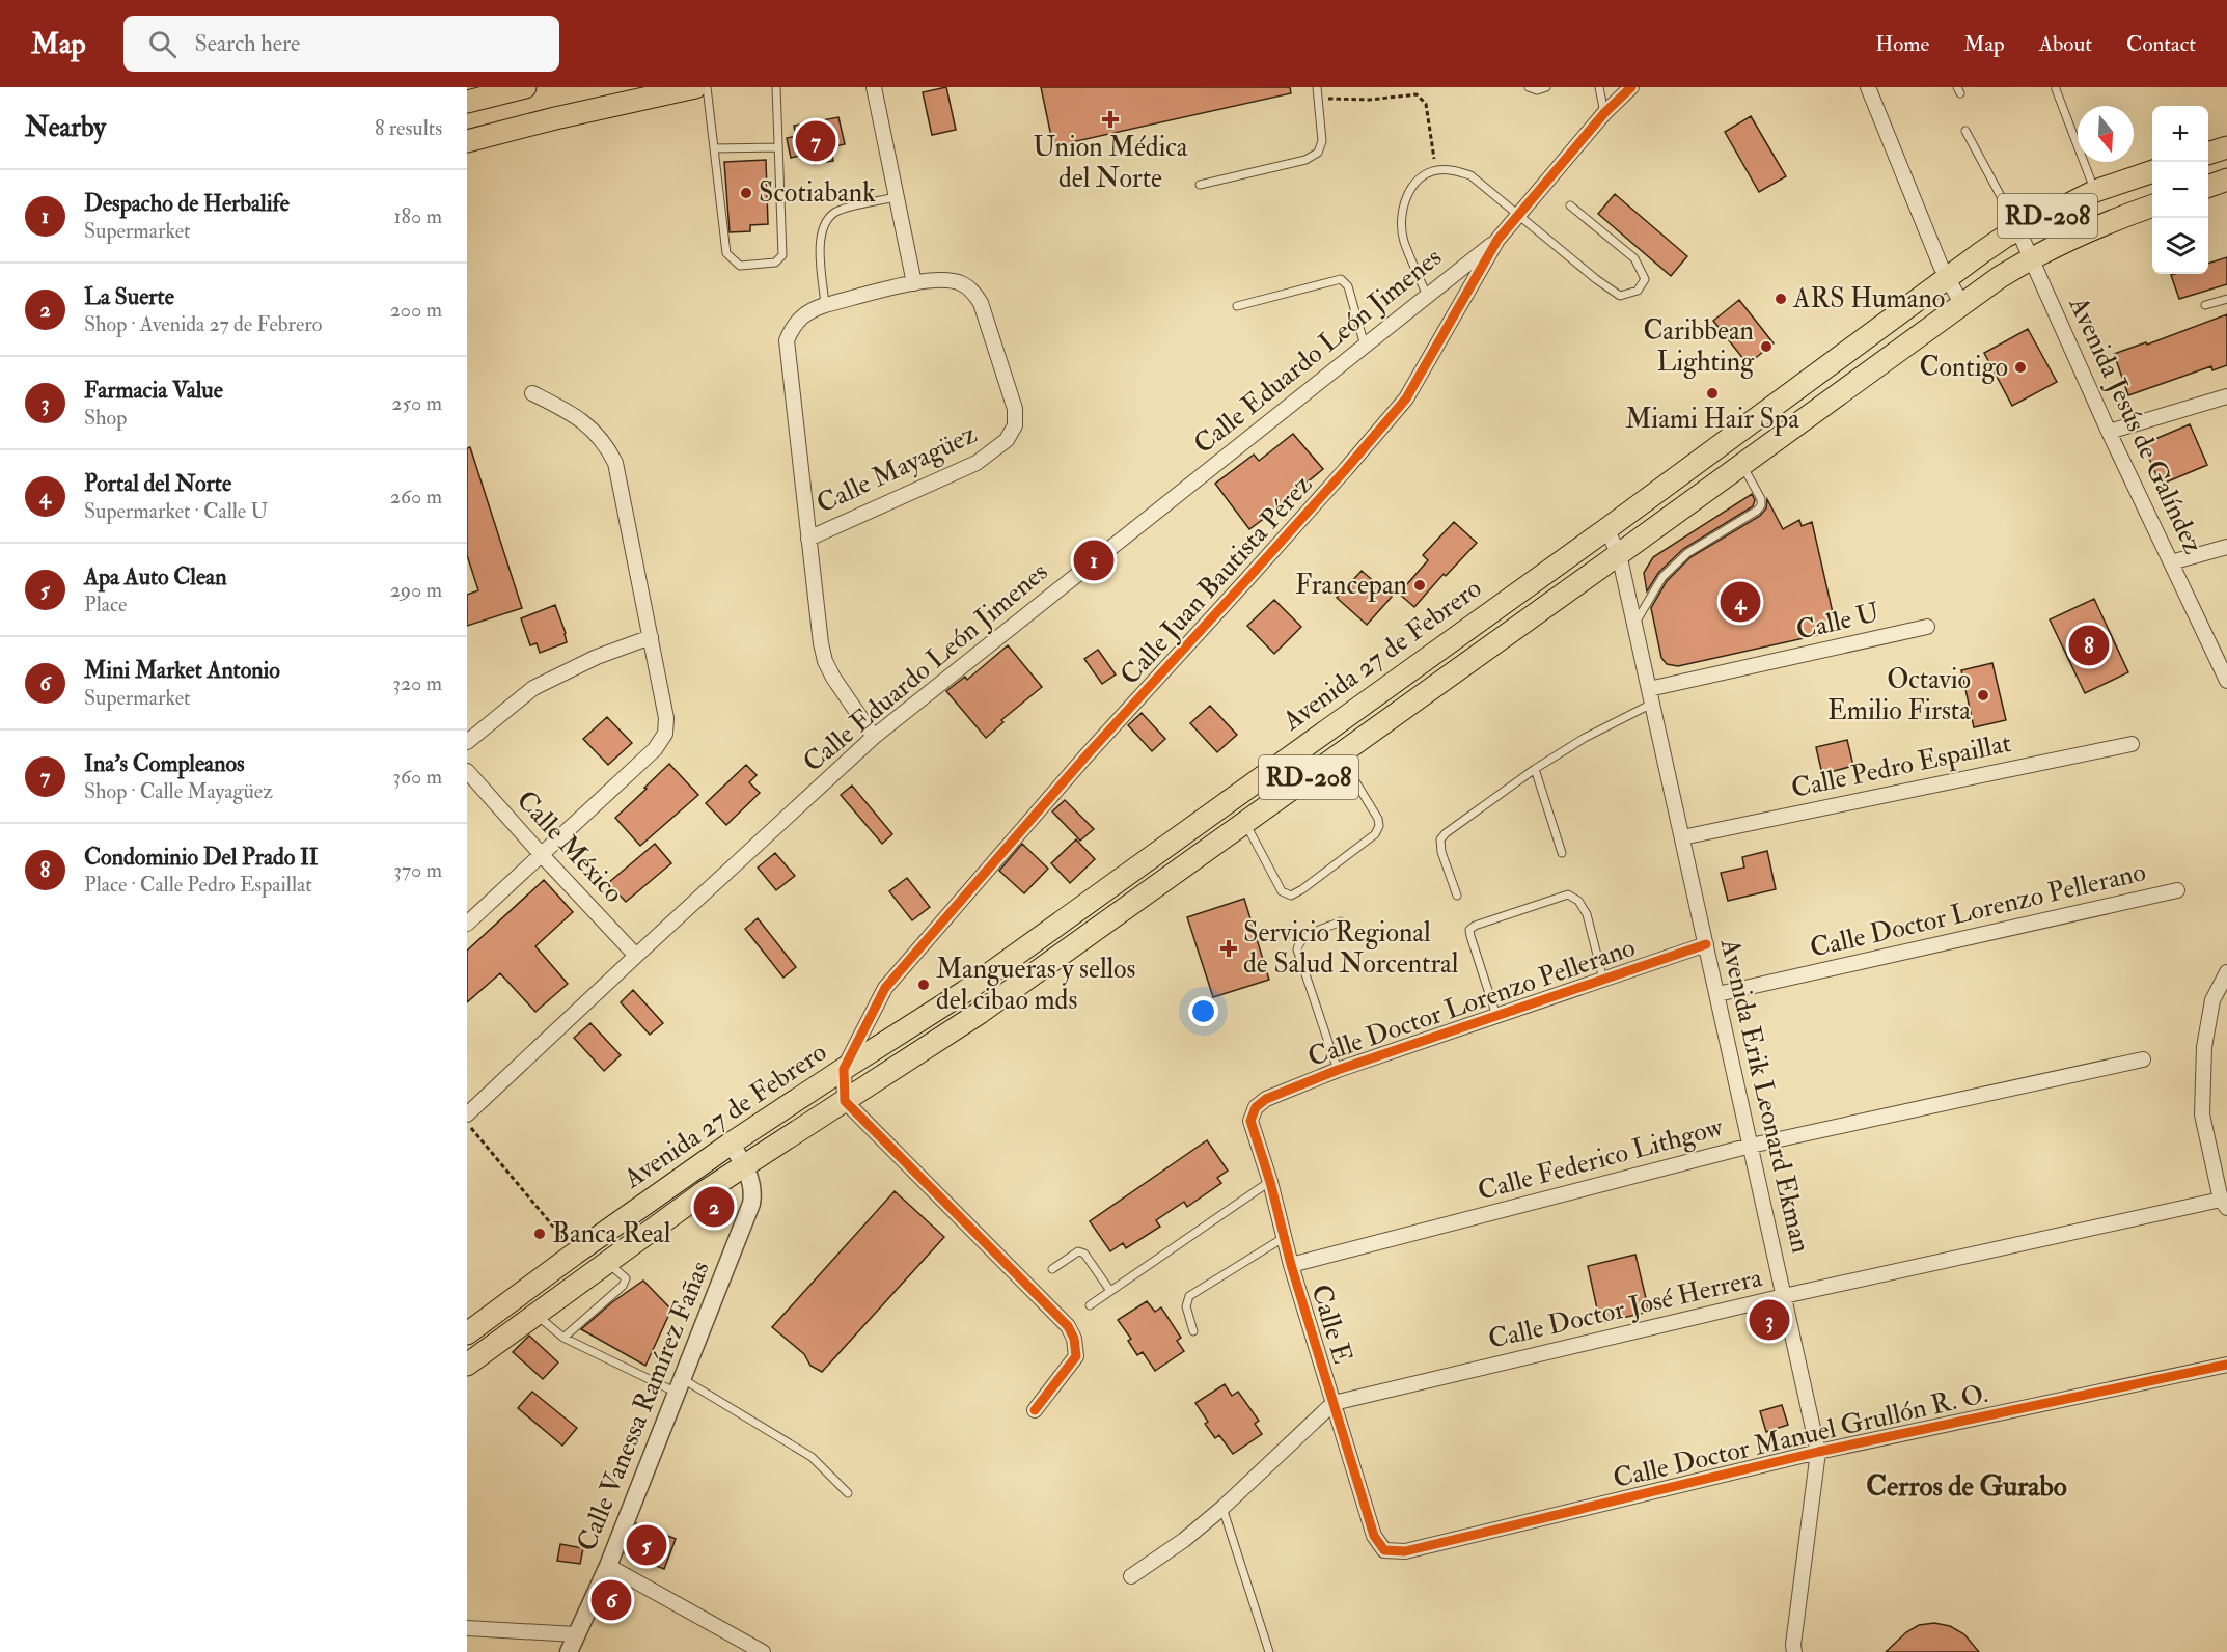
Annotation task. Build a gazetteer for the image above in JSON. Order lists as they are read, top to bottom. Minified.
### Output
{"streets":{"main road":["RD-208","Avenida 27 de Febrero"],"street":["Calle Eduardo León Jimenes","Avenida Jesús de Galíndez","Calle Mayagüez","Calle Juan Bautista Pérez","Calle U","Calle Pedro Espaillat","Calle México","Calle Doctor Lorenzo Pellerano","Avenida Erik Leonard Ekman","Calle Federico Lithgow","Calle Doctor José Herrera","Calle E","Calle Vanessa Ramírez Fañas","Calle Doctor Manuel Grullón R. O."]},"crossings":[["Calle Eduardo León Jimenes","Calle Mayagüez"],["Calle Eduardo León Jimenes","Calle Juan Bautista Pérez"],["Calle Eduardo León Jimenes","Calle México"],["Avenida Jesús de Galíndez","Avenida 27 de Febrero"],["Calle Juan Bautista Pérez","Avenida 27 de Febrero"],["Calle U","Avenida Erik Leonard Ekman"],["Avenida 27 de Febrero","Avenida Erik Leonard Ekman"],["Avenida 27 de Febrero","Calle Vanessa Ramírez Fañas"],["Calle Pedro Espaillat","Avenida Erik Leonard Ekman"],["Calle Doctor Lorenzo Pellerano","Avenida Erik Leonard Ekman"],["Calle Doctor Lorenzo Pellerano","Calle E"],["Avenida Erik Leonard Ekman","Calle Federico Lithgow"],["Avenida Erik Leonard Ekman","Calle Doctor José Herrera"],["Avenida Erik Leonard Ekman","Calle Doctor Manuel Grullón R. O."],["Calle Federico Lithgow","Calle E"],["Calle Doctor José Herrera","Calle E"],["Calle E","Calle Doctor Manuel Grullón R. O."]],"districts":["Cerros de Gurabo"],"places":{"health":["Union Médica del Norte","Servicio Regional de Salud Norcentral"],"other":["Scotiabank","ARS Humano","Caribbean Lighting","Contigo","Miami Hair Spa","Francepan","Octavio Emilio Firsta","Mangueras y sellos del cibao mds","Banca Real"]},"north":"bottom","page":{"header":"Map","search":"Search here","nav":["Home","Map","About","Contact"],"heading":["Nearby","8 results"],"map_buttons":["+","−"],"pins":["7","1","4","8","2","3","5","6"],"list":[{"mark":"1","name":"Despacho de Herbalife","note":"Supermarket","value":"180 m"},{"mark":"2","name":"La Suerte","note":"Shop · Avenida 27 de Febrero","value":"200 m"},{"mark":"3","name":"Farmacia Value","note":"Shop","value":"250 m"},{"mark":"4","name":"Portal del Norte","note":"Supermarket · Calle U","value":"260 m"},{"mark":"5","name":"Apa Auto Clean","note":"Place","value":"290 m"},{"mark":"6","name":"Mini Market Antonio","note":"Supermarket","value":"320 m"},{"mark":"7","name":"Ina's Compleanos","note":"Shop · Calle Mayagüez","value":"360 m"},{"mark":"8","name":"Condominio Del Prado II","note":"Place · Calle Pedro Espaillat","value":"370 m"}]}}
